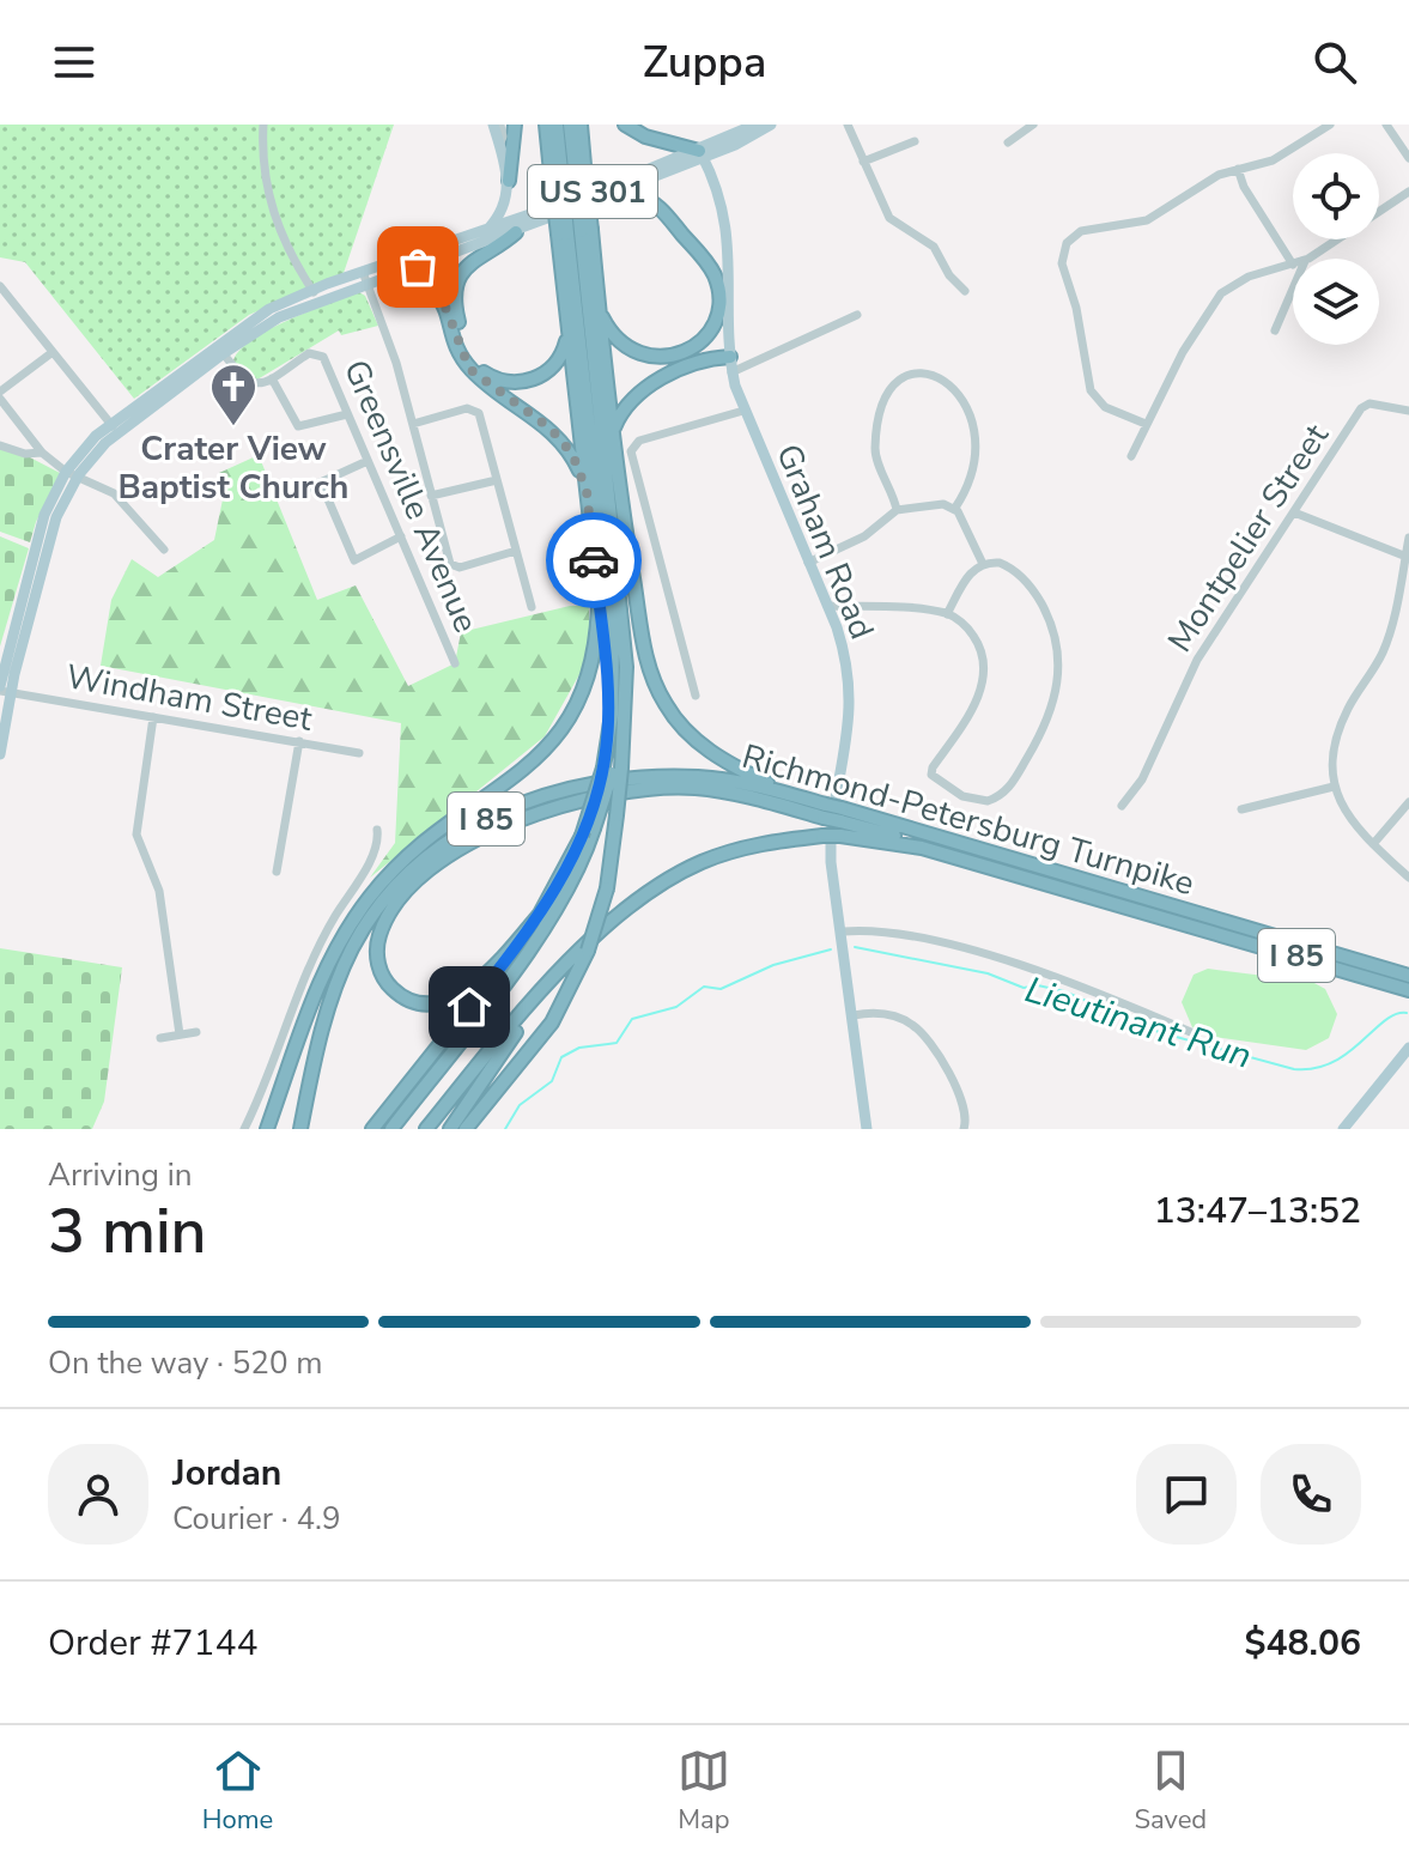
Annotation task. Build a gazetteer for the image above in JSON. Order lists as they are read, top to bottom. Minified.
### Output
{"streets":{"highway":["I 85","Richmond-Petersburg Turnpike"],"main road":["US 301","Graham Road"],"street":["Greensville Avenue","Montpelier Street","Windham Street"]},"crossings":[["US 301","Graham Road"],["US 301","Windham Street"]],"water":["Lieutinant Run"],"places":{"church":["Crater View Baptist Church"]},"page":{"header":"Zuppa","heading":["3 min","Arriving in","13:47–13:52"],"panel":["Jordan","Courier · 4.9","Order #7144","$48.06"],"bar":"On the way · 520 m","tabs":["Home","Map","Saved"]}}
